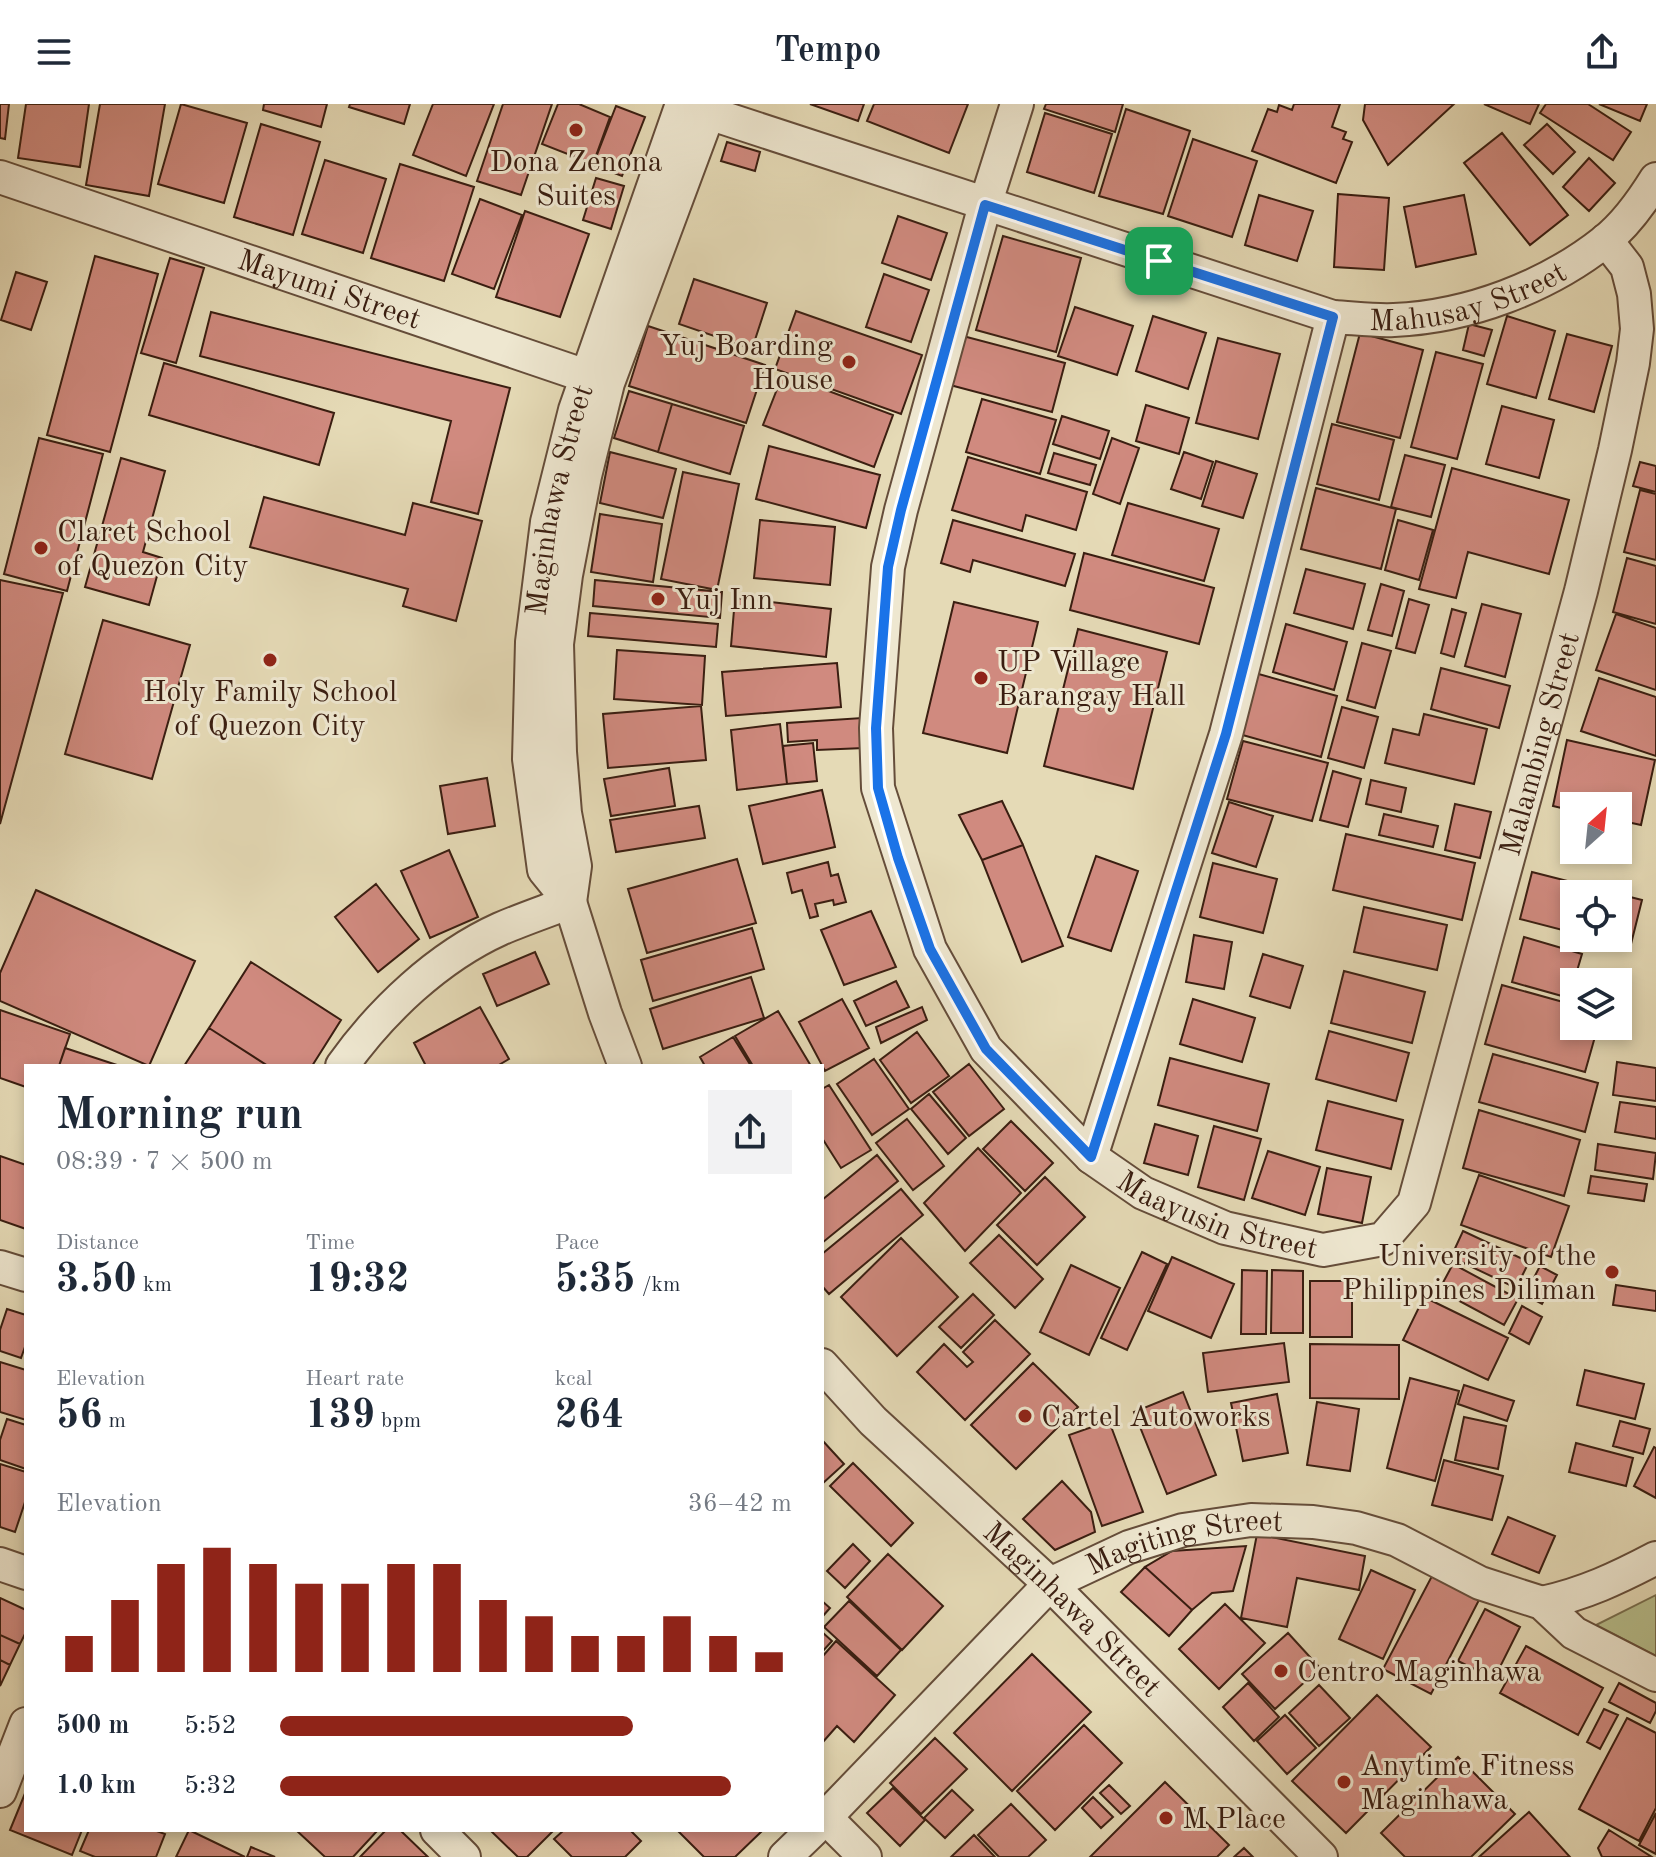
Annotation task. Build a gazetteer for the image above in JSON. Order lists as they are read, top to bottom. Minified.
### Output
{"streets":{"street":["Mayumi Street","Mahusay Street","Maginhawa Street","Malambing Street","Maayusin Street","Magiting Street"]},"crossings":[["Mayumi Street","Maginhawa Street"],["Mahusay Street","Maginhawa Street"],["Mahusay Street","Malambing Street"],["Mahusay Street","Maayusin Street"],["Maginhawa Street","Magiting Street"],["Malambing Street","Maayusin Street"]],"places":["Dona Zenona Suites","Yuj Boarding House","Claret School of Quezon City","Yuj Inn","Holy Family School of Quezon City","UP Village Barangay Hall","University of the Philippines Diliman","Cartel Autoworks","Centro Maginhawa","Anytime Fitness Maginhawa","M Place"],"north":"top right","page":{"header":"Tempo","heading":["Morning run","08:39 · 7 × 500 m"],"stats":[["Distance","3.50 km"],["Time","19:32"],["Pace","5:35 /km"],["Elevation","56 m"],["Heart rate","139 bpm"],["kcal","264"]],"chart":["Elevation","36–42 m"],"list":[{"name":"500 m","note":"5:52"},{"name":"1.0 km","note":"5:32"}]}}
